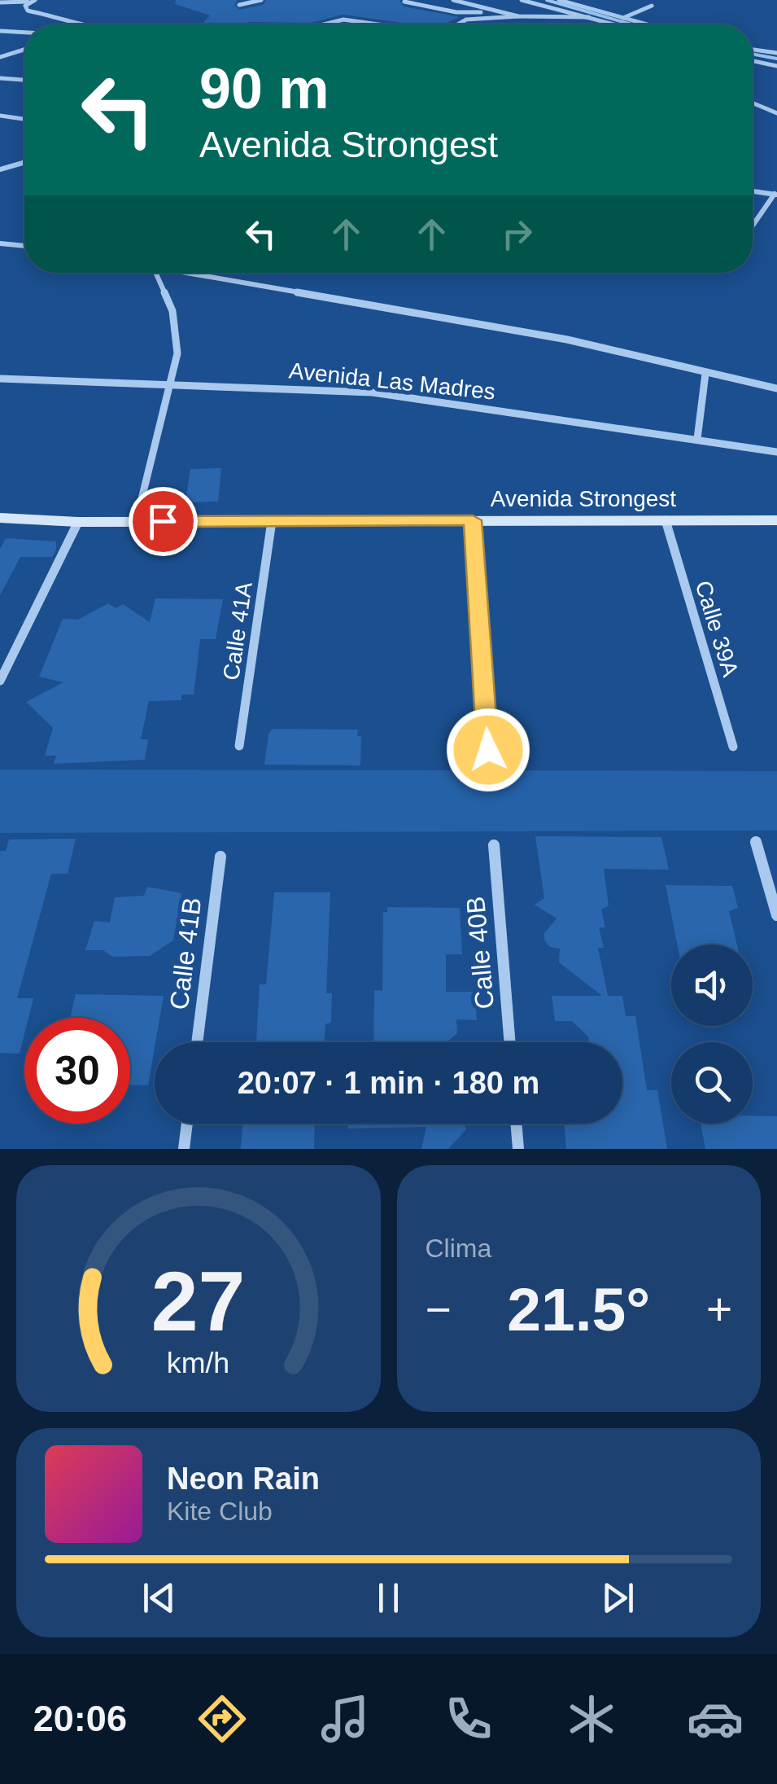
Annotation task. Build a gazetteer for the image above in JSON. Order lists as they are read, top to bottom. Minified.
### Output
{"streets":{"main road":["Avenida Strongest"],"street":["Avenida Las Madres","Calle 39A","Calle 41A","Calle 40B","Calle 41B"]},"crossings":[["Avenida Strongest","Calle 39A"],["Avenida Strongest","Calle 41A"]],"page":{"turn":["90 m","Avenida Strongest"],"limit":"30","trip":"20:07 · 1 min · 180 m","tile":"Clima","heat":["−","21.5°","+"],"song":["Neon Rain","Kite Club"],"tabs":"20:06","gauge":["27","km/h"]}}
